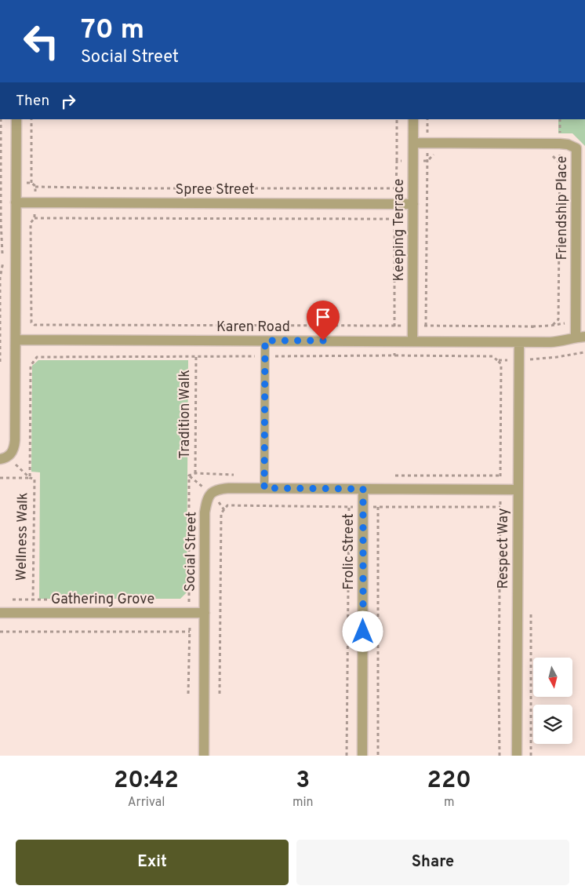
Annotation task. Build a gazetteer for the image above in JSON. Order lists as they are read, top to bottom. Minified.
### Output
{"streets":{"street":["Spree Street","Friendship Place","Keeping Terrace","Karen Road","Respect Way","Social Street","Frolic Street","Gathering Grove"],"path":["Tradition Walk","Wellness Walk"]},"crossings":[["Spree Street","Keeping Terrace"],["Friendship Place","Keeping Terrace"],["Friendship Place","Karen Road"],["Keeping Terrace","Karen Road"],["Karen Road","Respect Way"],["Respect Way","Social Street"],["Social Street","Frolic Street"],["Social Street","Gathering Grove"]],"north":"bottom","page":{"turn":["70 m","Social Street"],"then":"Then","eta":["20:42","Arrival","3","min","220","m"],"buttons":["Exit","Share"]}}
